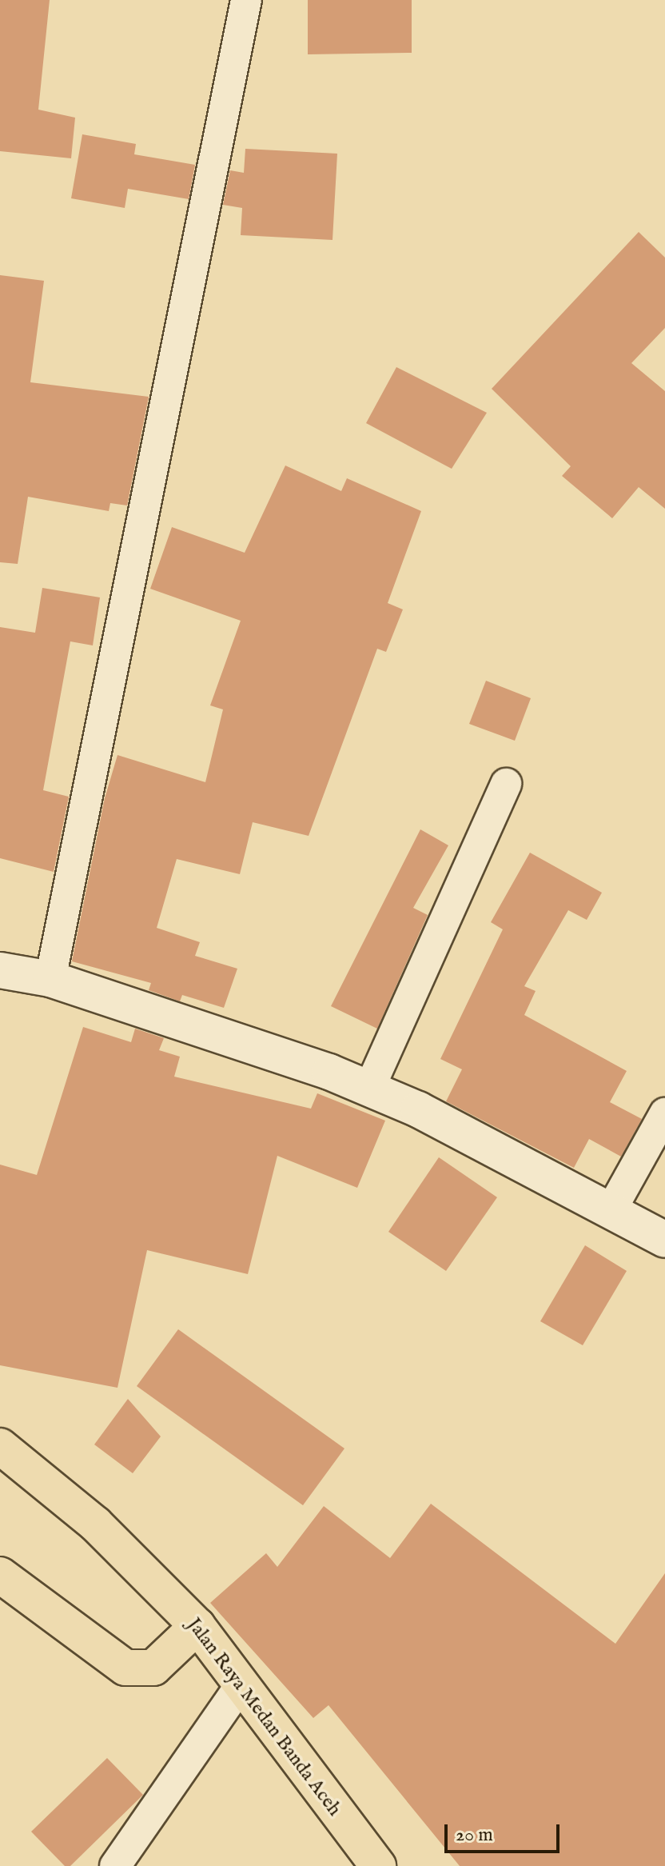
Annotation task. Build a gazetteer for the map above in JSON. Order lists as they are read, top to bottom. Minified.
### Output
{"streets":{"highway":["Jalan Raya Medan Banda Aceh"]},"scale_bar":"20 m"}
